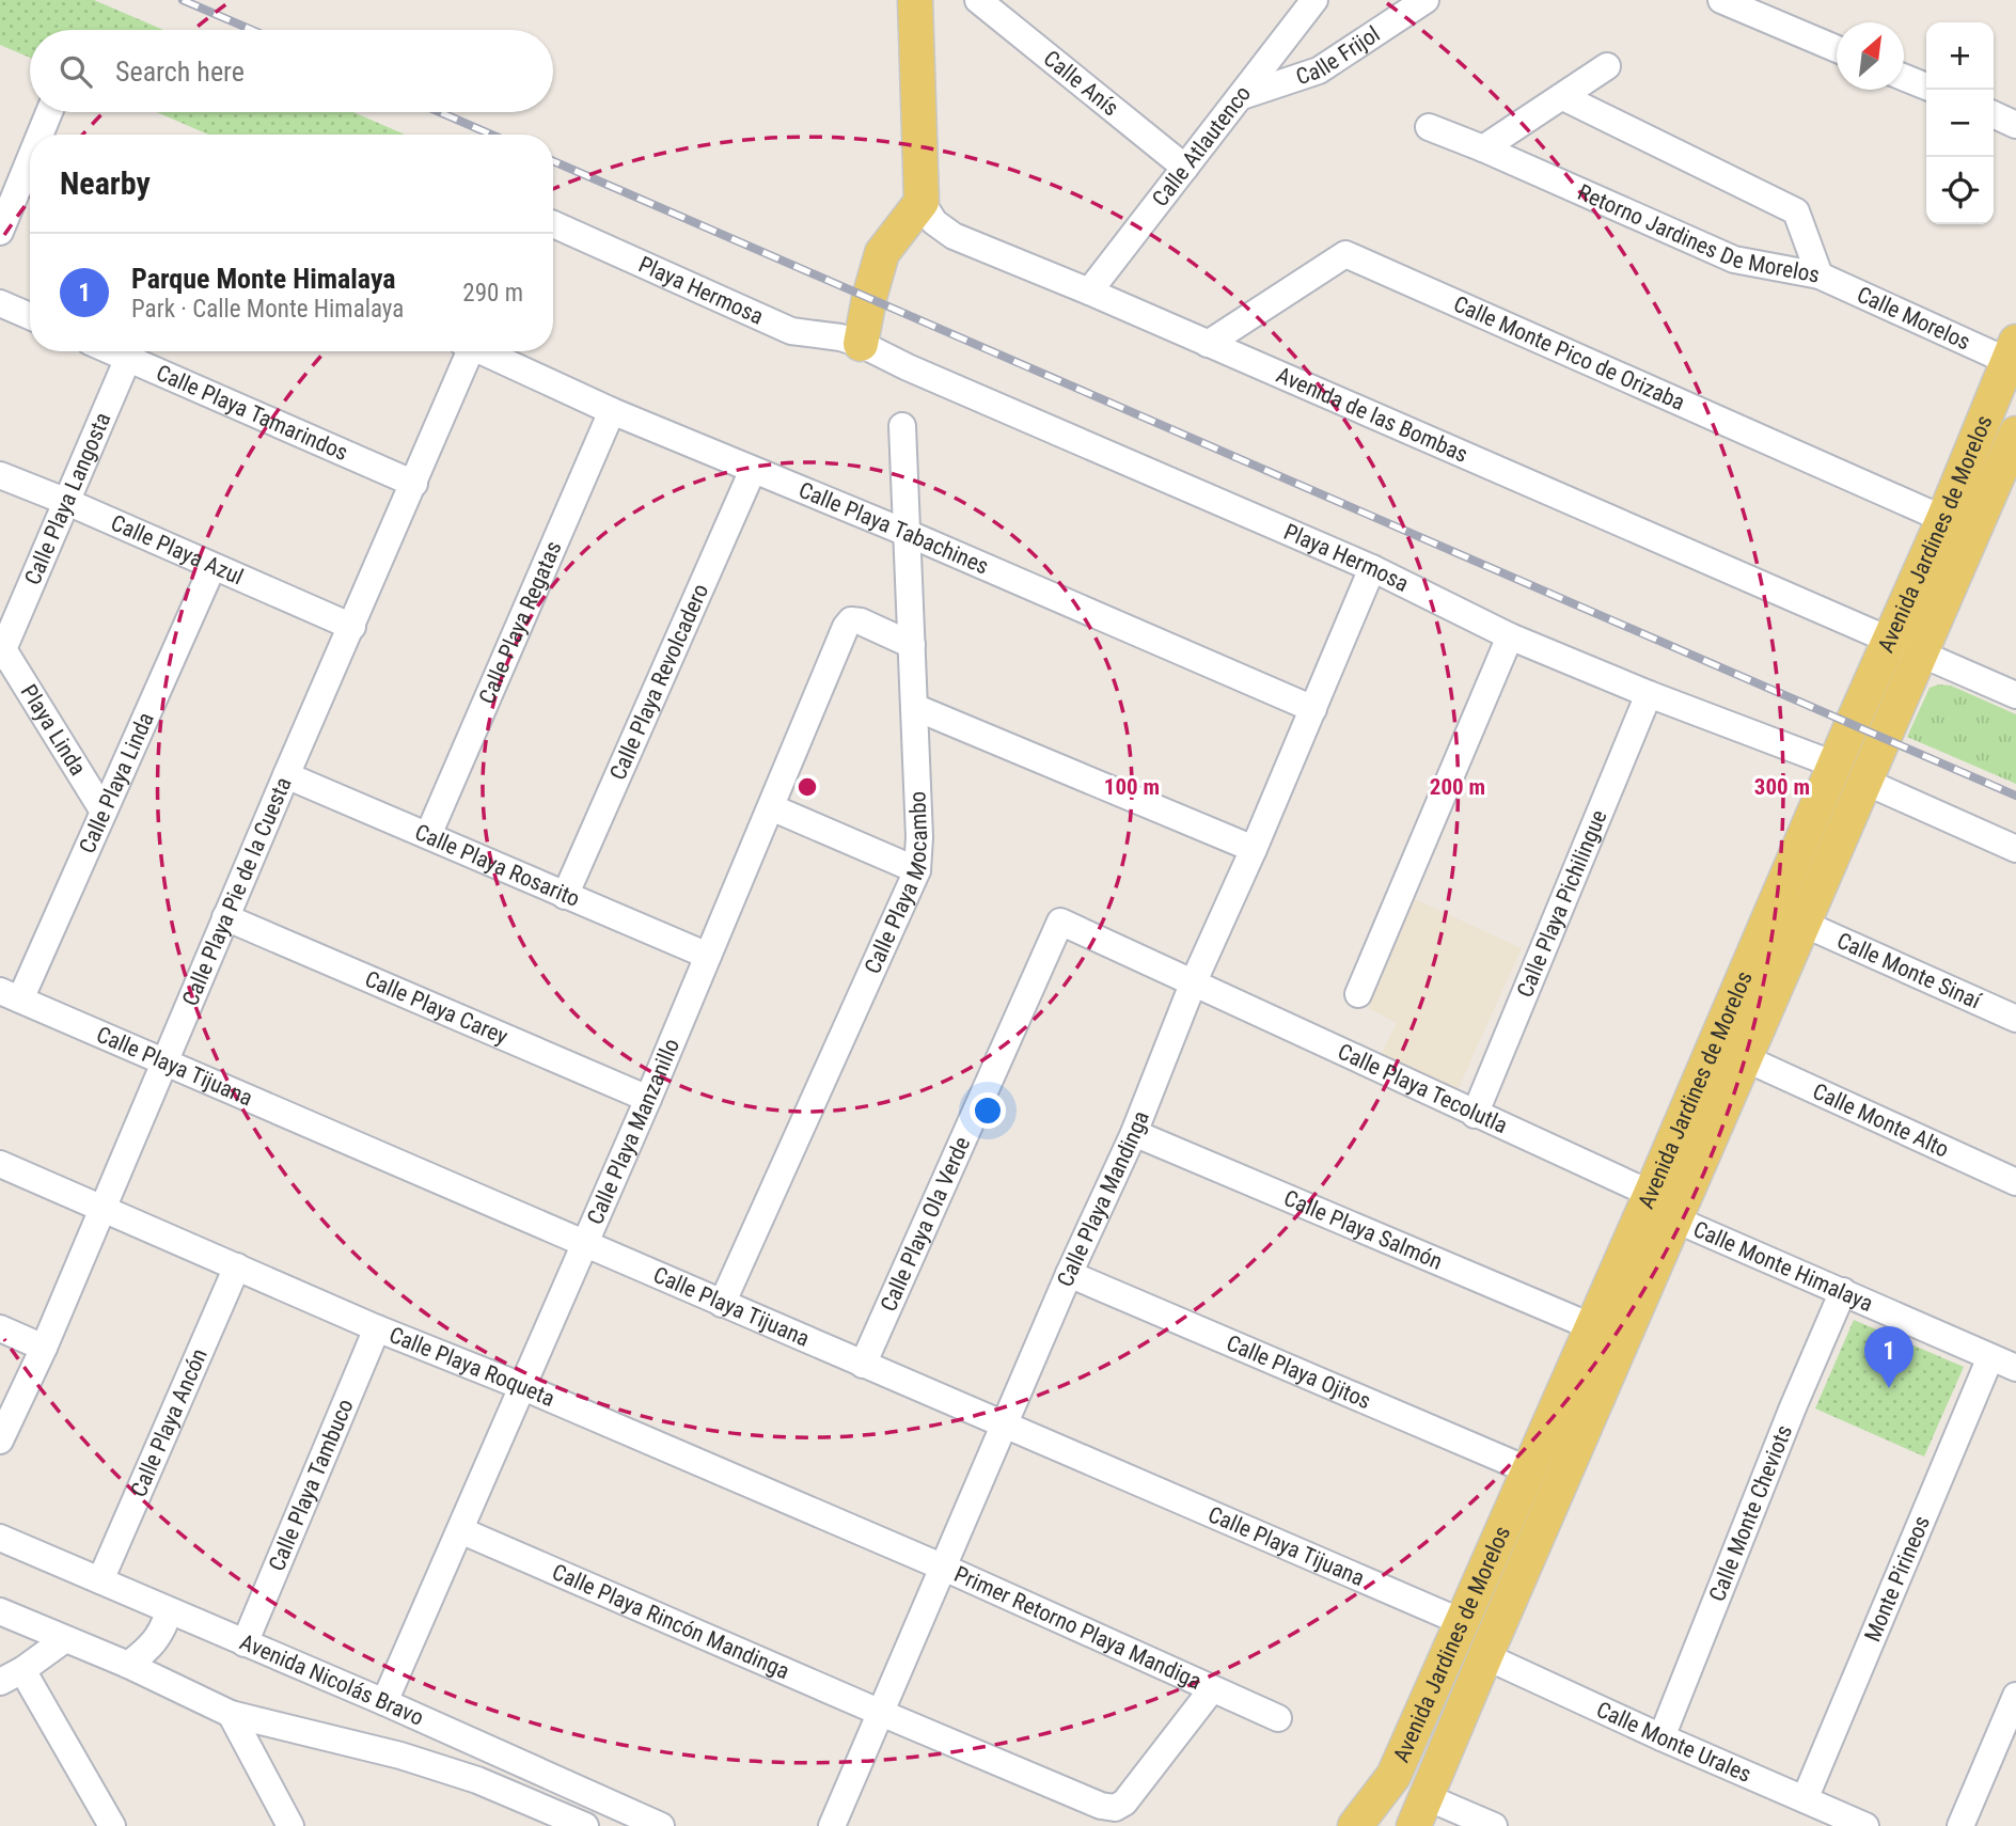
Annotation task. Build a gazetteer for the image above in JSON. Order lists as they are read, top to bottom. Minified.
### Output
{"streets":{"main road":["Avenida Jardines de Morelos"],"street":["Calle Frijol","Calle Anís","Calle Atlautenco","Retorno Jardines De Morelos","Playa Hermosa","Calle Morelos","Calle Monte Pico de Orizaba","Calle Playa Tamarindos","Avenida de las Bombas","Calle Playa Langosta","Calle Playa Tabachines","Calle Playa Azul","Calle Playa Regatas","Calle Playa Revolcadero","Playa Linda","Calle Playa Linda","Calle Playa Rosarito","Calle Playa Mocambo","Calle Playa Pie de la Cuesta","Calle Playa Pichilingue","Calle Monte Sinaí","Calle Playa Carey","Calle Playa Tijuana","Calle Playa Tecolutla","Calle Monte Alto","Calle Playa Manzanillo","Calle Playa Mandinga","Calle Playa Ola Verde","Calle Playa Salmón","Calle Monte Himalaya","Calle Playa Roqueta","Calle Playa Ojitos","Calle Playa Ancón","Calle Playa Tambuco","Calle Monte Cheviots","Monte Pirineos","Calle Playa Rincón Mandinga","Primer Retorno Playa Mandiga","Avenida Nicolás Bravo","Calle Monte Urales"]},"crossings":[["Calle Frijol","Calle Atlautenco"],["Calle Anís","Calle Atlautenco"],["Calle Atlautenco","Avenida de las Bombas"],["Retorno Jardines De Morelos","Calle Morelos"],["Playa Hermosa","Avenida Jardines de Morelos"],["Playa Hermosa","Calle Playa Pichilingue"],["Playa Hermosa","Calle Playa Mandinga"],["Calle Morelos","Avenida Jardines de Morelos"],["Calle Monte Pico de Orizaba","Avenida de las Bombas"],["Calle Monte Pico de Orizaba","Avenida Jardines de Morelos"],["Calle Playa Tamarindos","Calle Playa Pie de la Cuesta"],["Avenida de las Bombas","Avenida Jardines de Morelos"],["Calle Playa Langosta","Calle Playa Azul"],["Calle Playa Langosta","Playa Linda"],["Calle Playa Tabachines","Calle Playa Regatas"],["Calle Playa Tabachines","Calle Playa Revolcadero"],["Calle Playa Tabachines","Calle Playa Mocambo"],["Calle Playa Tabachines","Calle Playa Mandinga"],["Avenida Jardines de Morelos","Calle Monte Sinaí"],["Avenida Jardines de Morelos","Calle Playa Tijuana"],["Avenida Jardines de Morelos","Calle Playa Tecolutla"],["Avenida Jardines de Morelos","Calle Monte Alto"],["Avenida Jardines de Morelos","Calle Playa Salmón"],["Avenida Jardines de Morelos","Calle Monte Himalaya"],["Avenida Jardines de Morelos","Calle Playa Ojitos"],["Avenida Jardines de Morelos","Calle Monte Urales"],["Calle Playa Azul","Calle Playa Linda"],["Calle Playa Azul","Calle Playa Pie de la Cuesta"],["Calle Playa Regatas","Calle Playa Rosarito"],["Calle Playa Revolcadero","Calle Playa Rosarito"],["Playa Linda","Calle Playa Linda"],["Calle Playa Linda","Calle Playa Tijuana"],["Calle Playa Rosarito","Calle Playa Pie de la Cuesta"],["Calle Playa Rosarito","Calle Playa Manzanillo"],["Calle Playa Mocambo","Calle Playa Tijuana"],["Calle Playa Mocambo","Calle Playa Manzanillo"],["Calle Playa Pie de la Cuesta","Calle Playa Carey"],["Calle Playa Pie de la Cuesta","Calle Playa Tijuana"],["Calle Playa Pie de la Cuesta","Calle Playa Roqueta"],["Calle Playa Pichilingue","Calle Playa Tecolutla"],["Calle Playa Carey","Calle Playa Manzanillo"],["Calle Playa Tijuana","Calle Playa Manzanillo"],["Calle Playa Tijuana","Calle Playa Mandinga"],["Calle Playa Tijuana","Calle Playa Ola Verde"],["Calle Playa Tecolutla","Calle Playa Mandinga"],["Calle Playa Tecolutla","Calle Playa Ola Verde"],["Calle Playa Manzanillo","Calle Playa Roqueta"],["Calle Playa Manzanillo","Calle Playa Rincón Mandinga"],["Calle Playa Manzanillo","Avenida Nicolás Bravo"],["Calle Playa Mandinga","Calle Playa Salmón"],["Calle Playa Mandinga","Calle Playa Roqueta"],["Calle Playa Mandinga","Calle Playa Ojitos"],["Calle Playa Mandinga","Calle Playa Rincón Mandinga"],["Calle Playa Mandinga","Primer Retorno Playa Mandiga"],["Calle Monte Himalaya","Calle Monte Cheviots"],["Calle Monte Himalaya","Monte Pirineos"],["Calle Playa Roqueta","Calle Playa Ancón"],["Calle Playa Roqueta","Calle Playa Tambuco"],["Calle Playa Roqueta","Primer Retorno Playa Mandiga"],["Calle Playa Ancón","Avenida Nicolás Bravo"],["Calle Playa Tambuco","Avenida Nicolás Bravo"],["Calle Monte Cheviots","Calle Monte Urales"],["Monte Pirineos","Calle Monte Urales"],["Calle Playa Rincón Mandinga","Primer Retorno Playa Mandiga"]],"north":"top right","page":{"map_buttons":["+","−"],"search":"Search here","heading":"Nearby","list":[{"mark":"1","name":"Parque Monte Himalaya","note":"Park · Calle Monte Himalaya","value":"290 m"}],"pins":"1"},"rings":["100 m","200 m","300 m"]}
